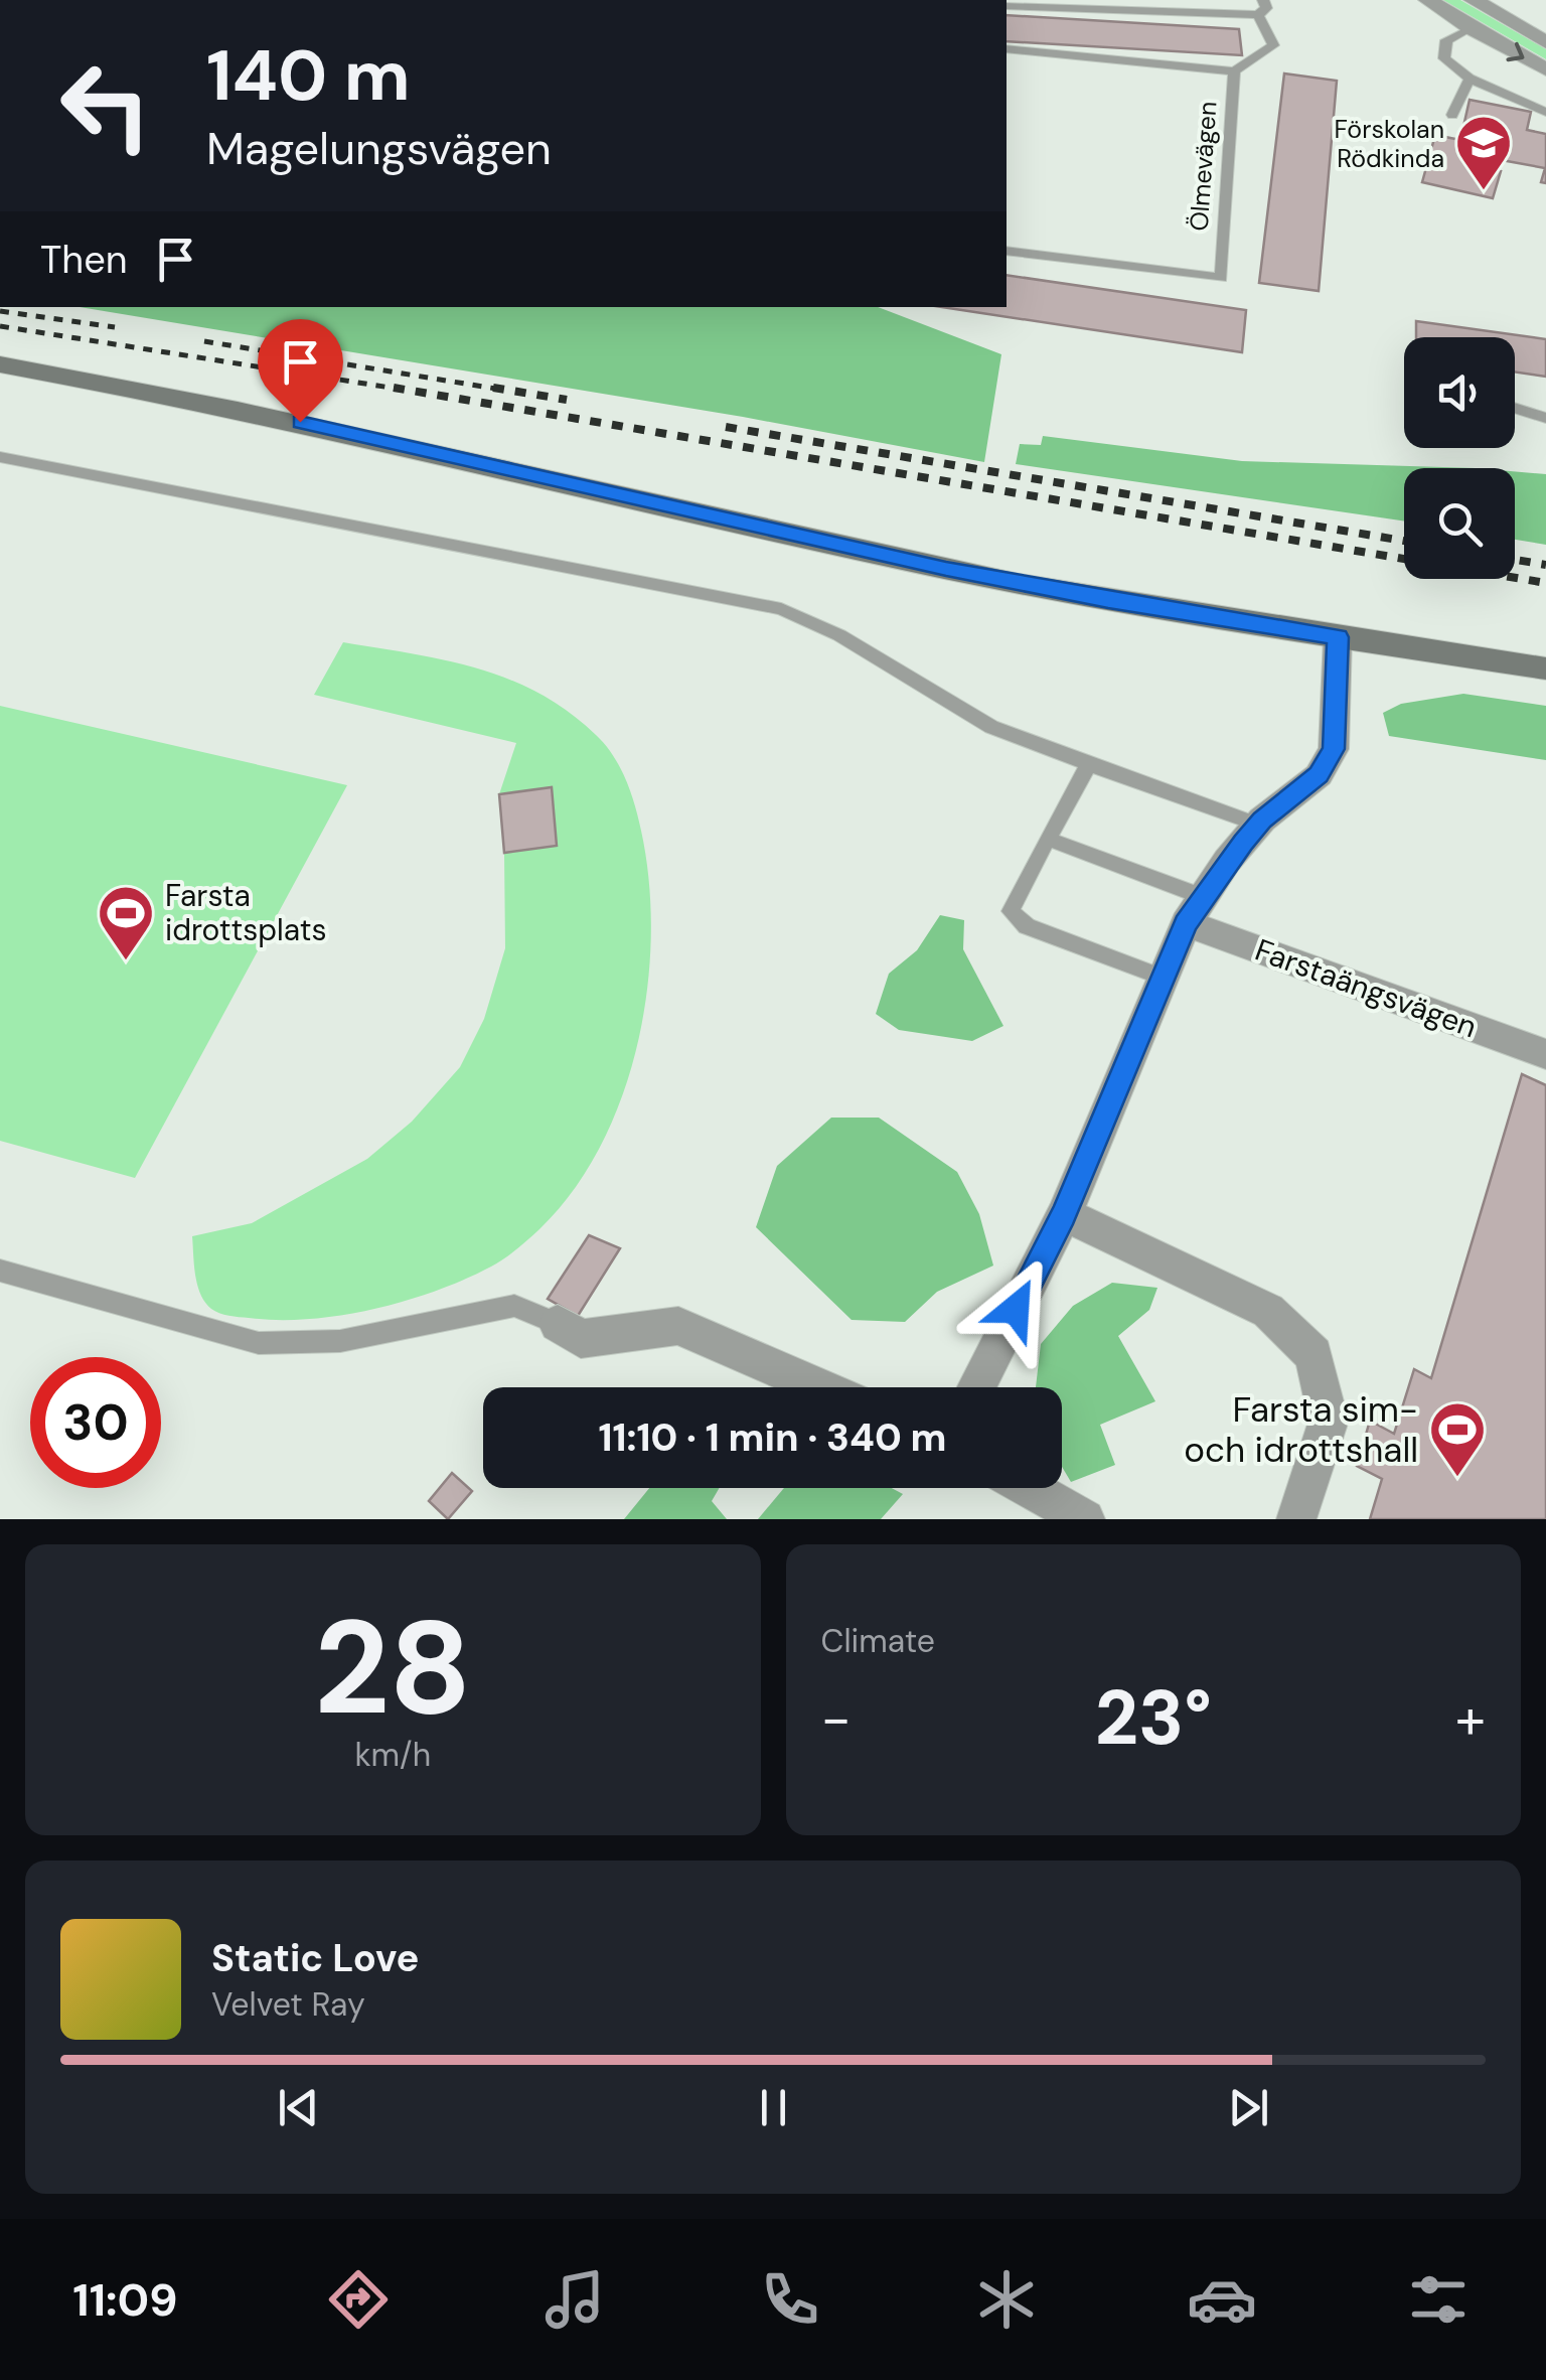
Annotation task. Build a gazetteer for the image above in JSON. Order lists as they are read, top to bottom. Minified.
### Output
{"streets":{"street":["Farstaängsvägen"],"lane":["Ölmevägen"]},"places":{"school or university":["Förskolan Rödkinda"],"sports":["Farsta idrottsplats","Farsta sim- och idrottshall"]},"page":{"turn":["140 m","Magelungsvägen"],"then":"Then","limit":"30","trip":"11:10 · 1 min · 340 m","tile":[["28","km/h"],"Climate"],"heat":["−","23°","+"],"song":["Static Love","Velvet Ray"],"tabs":"11:09"}}
